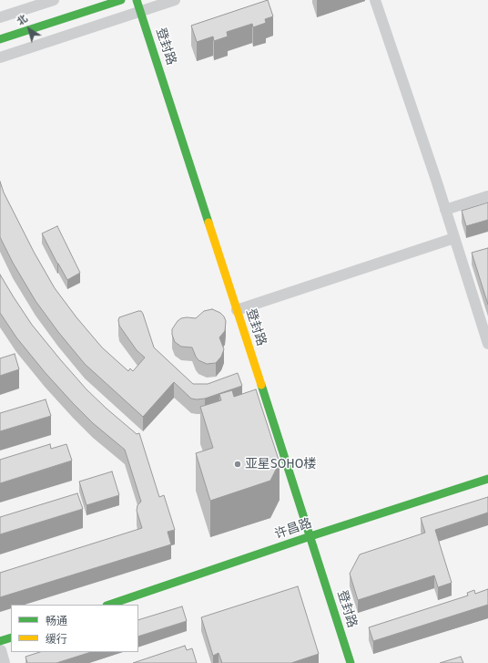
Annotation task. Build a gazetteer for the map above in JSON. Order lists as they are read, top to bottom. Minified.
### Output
{"streets":{"main road":["登封路","许昌路"]},"crossings":[["登封路","许昌路"]],"places":["亚星SOHO楼"],"legend":["畅通","缓行"],"north":"top left"}
